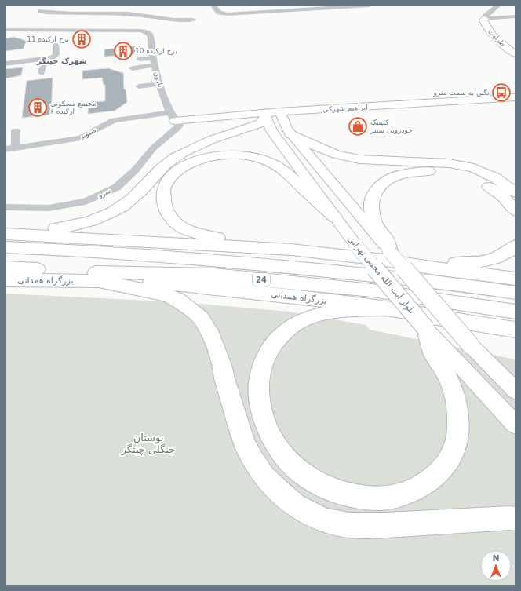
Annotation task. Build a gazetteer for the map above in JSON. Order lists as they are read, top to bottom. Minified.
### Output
{"streets":{"highway":["24","بزرگراه همدانی"],"main road":["طراوت","ابراهیم شهرکی","بلوار آیت الله مجتبی تهرانی"],"street":["نارون","صنوبر","سرو"]},"crossings":[["نارون","صنوبر"],["نارون","سرو"]],"districts":["شهرک چیتگر"],"parks":["بوستان جنگلی چیتگر"],"places":{"building":["برج ارکیده 11","برج ارکیده 10","مجتمع مسکونی ارکیده ۶"],"bus stop":["نگین به سمت مترو"],"shop":["کلینیک خودرویی سنتر"]},"north":"top"}
